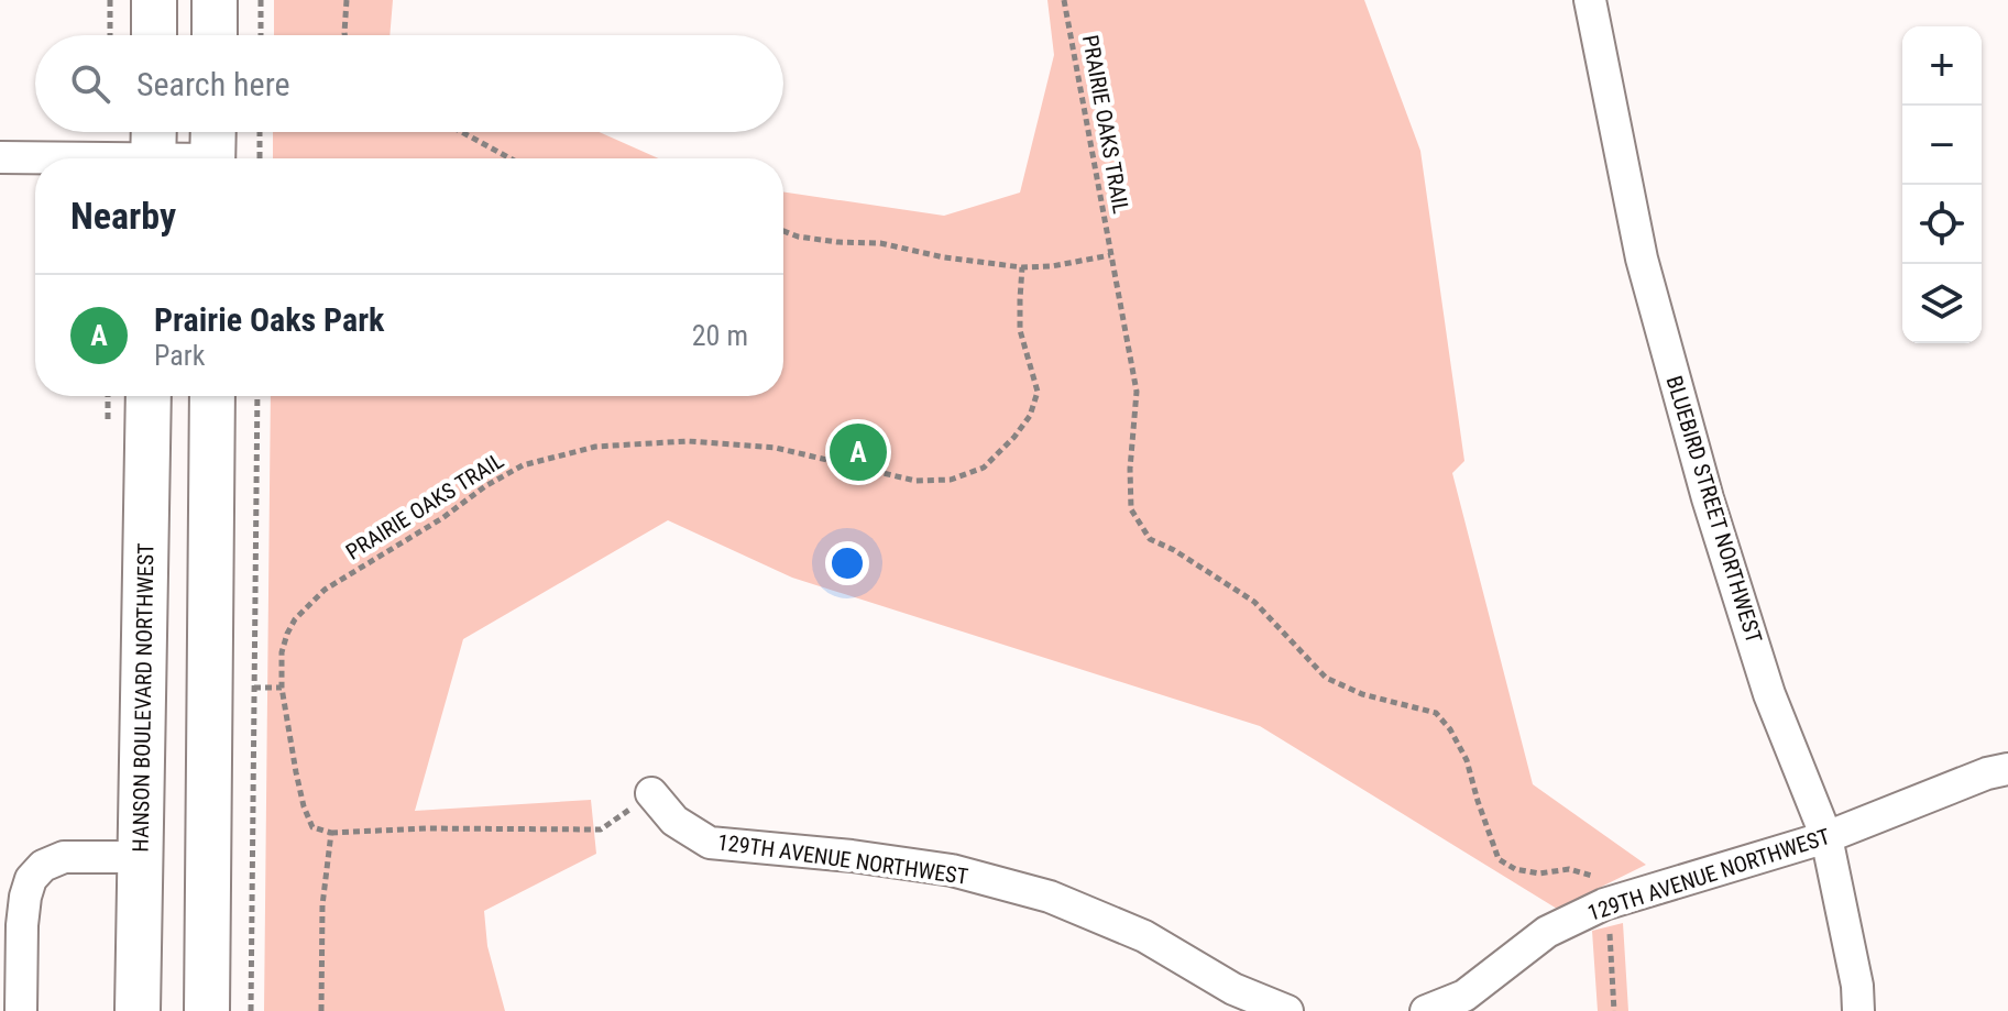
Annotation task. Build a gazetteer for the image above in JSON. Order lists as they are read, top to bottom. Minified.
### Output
{"streets":{"main road":["HANSON BOULEVARD NORTHWEST"],"street":["BLUEBIRD STREET NORTHWEST","129TH AVENUE NORTHWEST"],"path":["PRAIRIE OAKS TRAIL"]},"crossings":[["PRAIRIE OAKS TRAIL","129TH AVENUE NORTHWEST"],["BLUEBIRD STREET NORTHWEST","129TH AVENUE NORTHWEST"]],"page":{"map_buttons":["+","−"],"search":"Search here","heading":"Nearby","list":[{"mark":"A","name":"Prairie Oaks Park","note":"Park","value":"20 m"}],"pins":"A"}}
